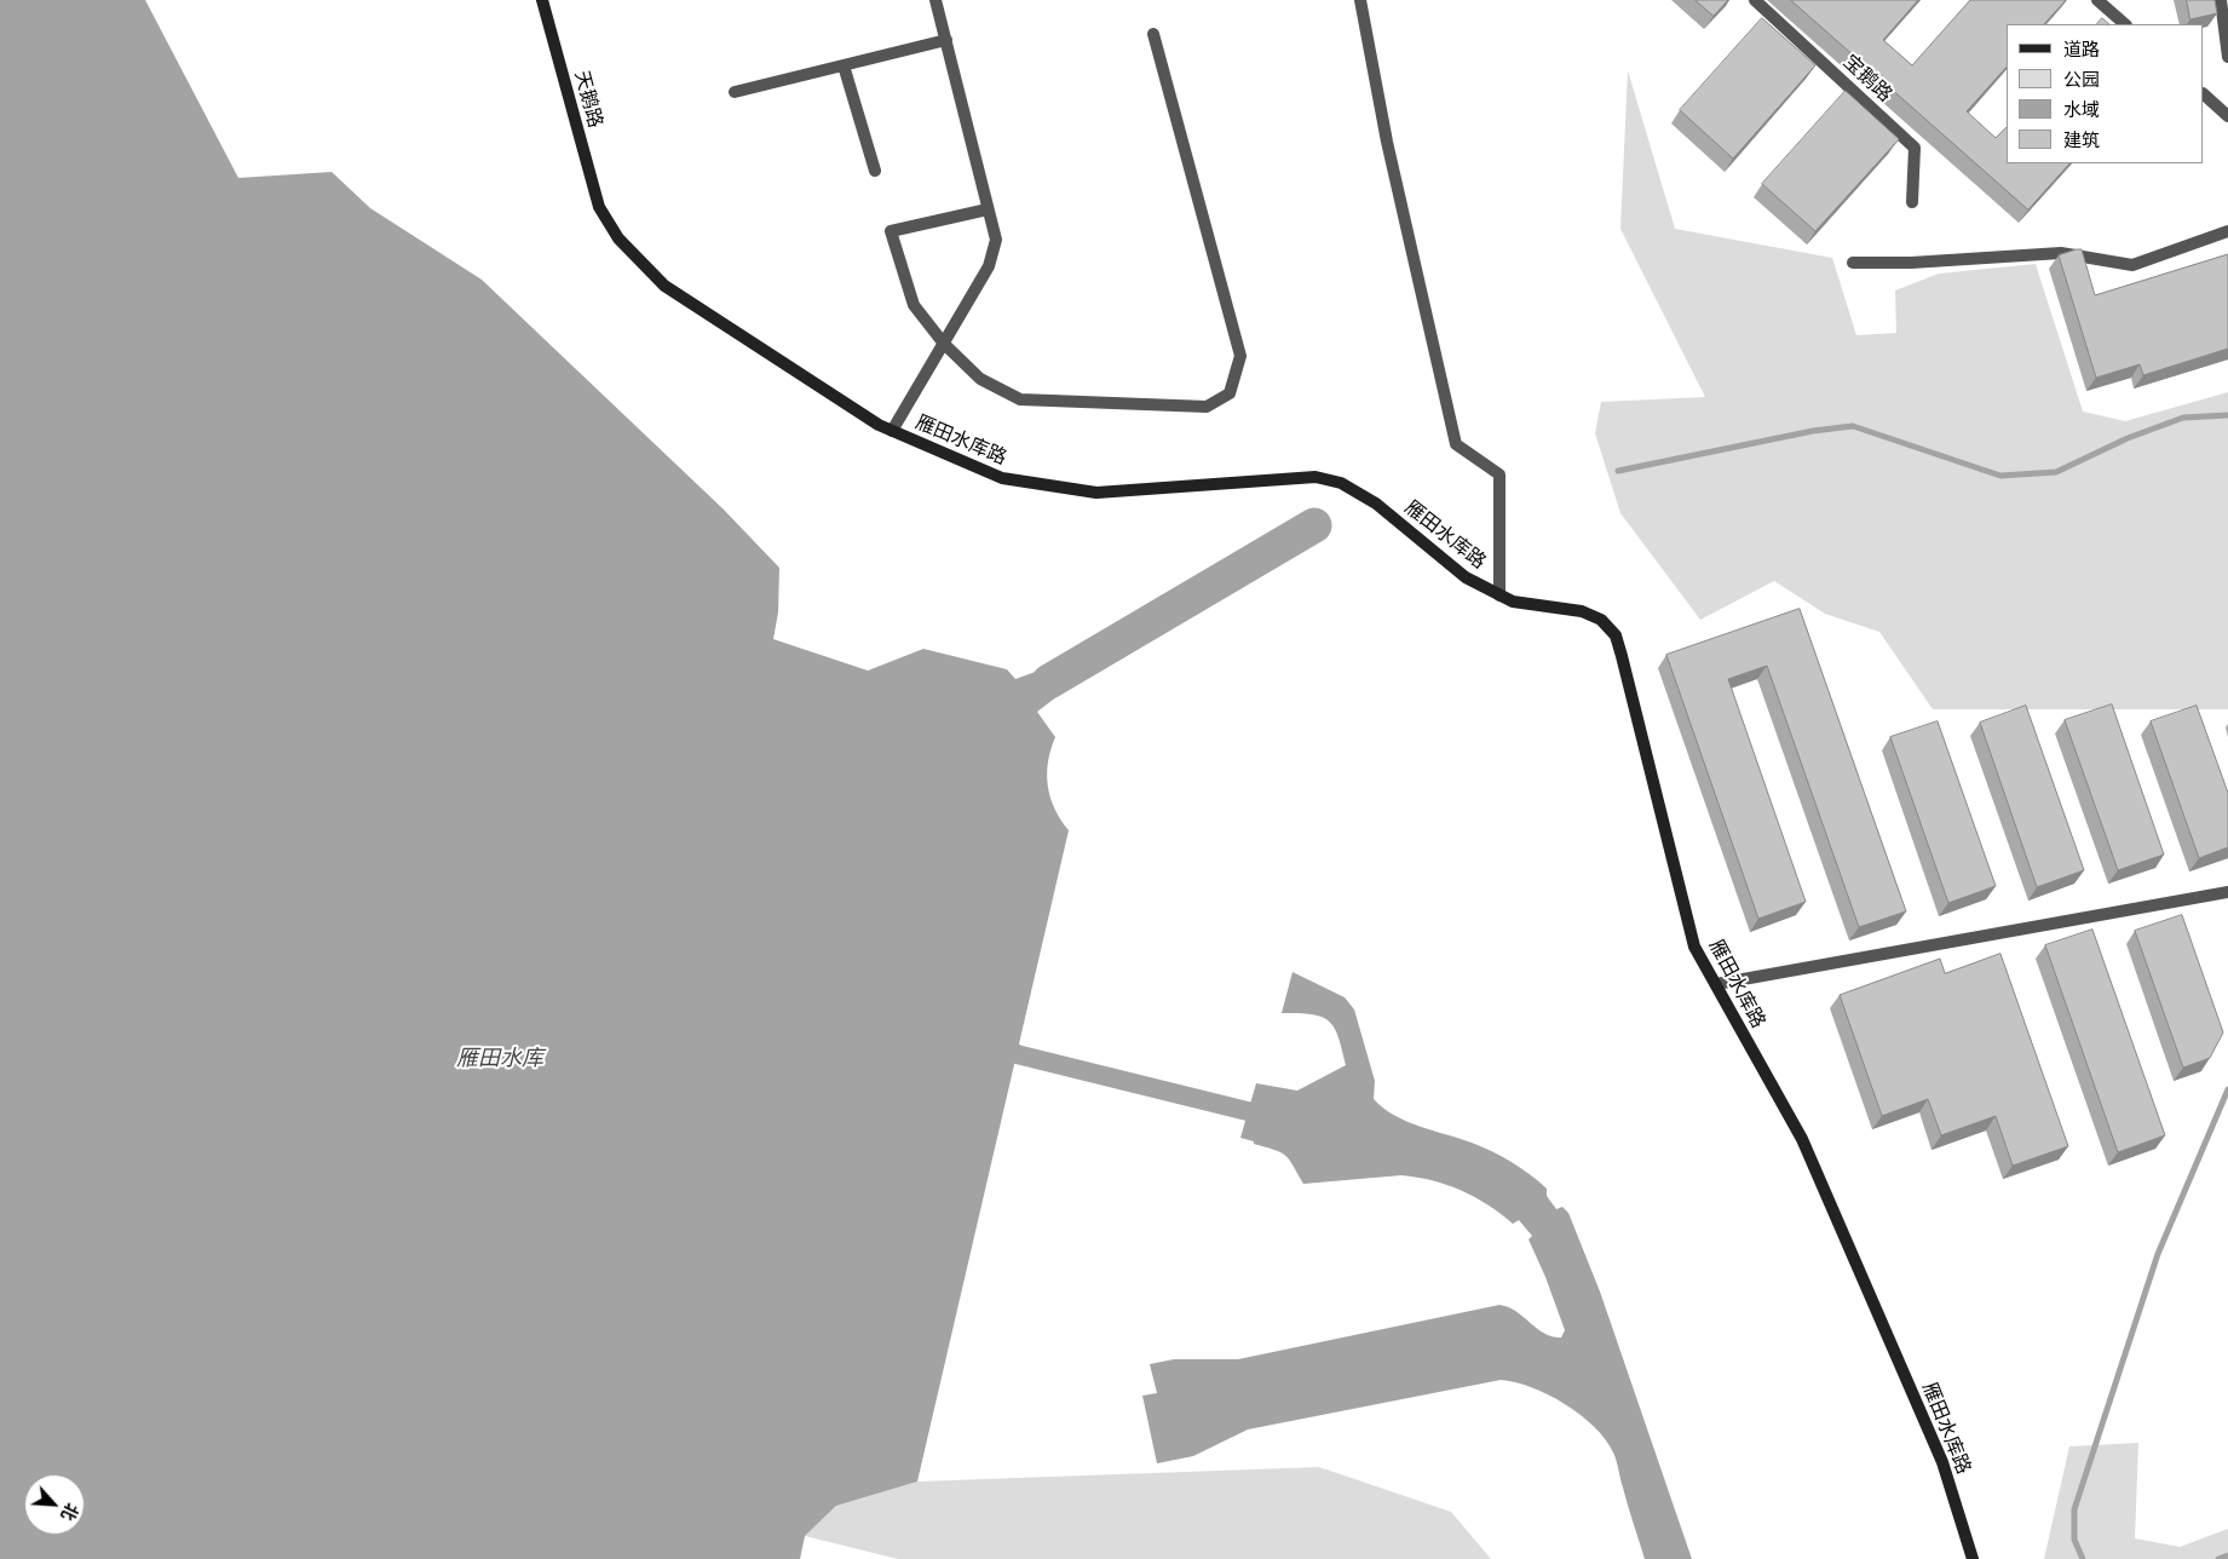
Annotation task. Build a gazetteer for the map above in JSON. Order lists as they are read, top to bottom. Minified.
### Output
{"streets":{"main road":["天鹅路","雁田水库路"],"lane":["宝鹅路"]},"crossings":[["天鹅路","雁田水库路"]],"water":["雁田水库"],"legend":["道路","公园","水域","建筑"],"north":"bottom right"}
